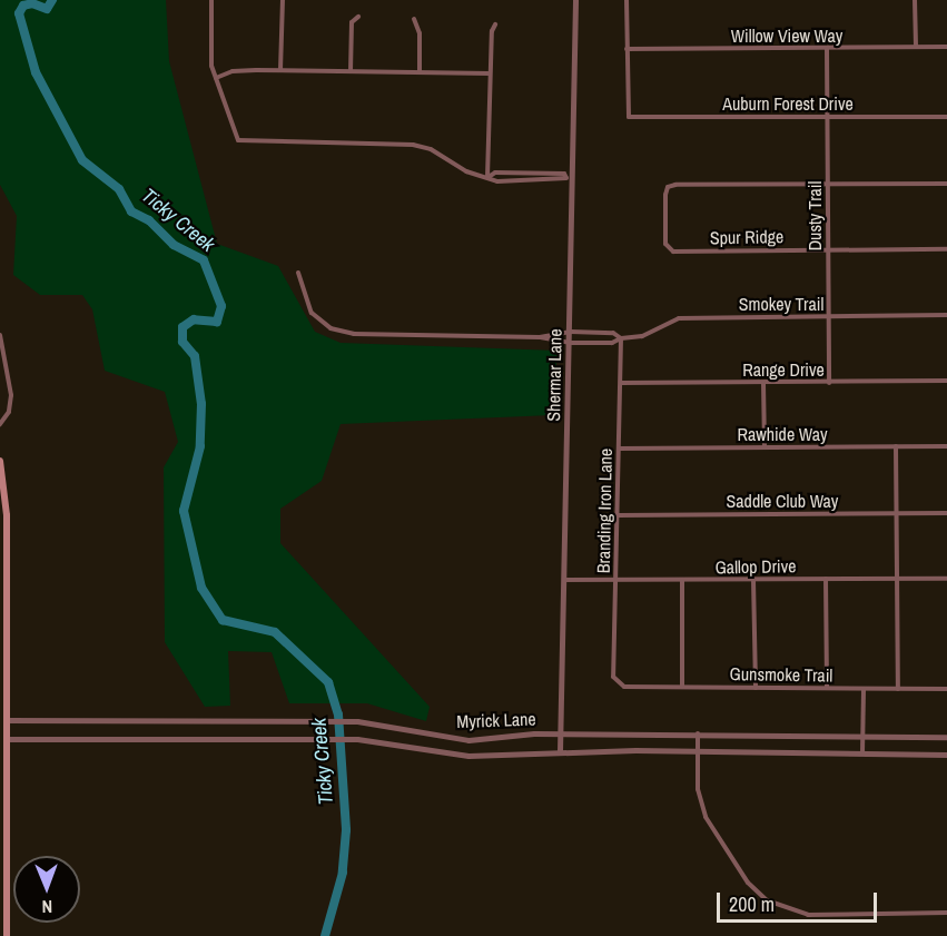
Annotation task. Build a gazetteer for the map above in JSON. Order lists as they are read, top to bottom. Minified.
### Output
{"streets":{"street":["Willow View Way","Auburn Forest Drive","Dusty Trail","Spur Ridge","Smokey Trail","Range Drive","Shermar Lane","Rawhide Way","Saddle Club Way","Branding Iron Lane","Gallop Drive","Gunsmoke Trail","Myrick Lane"]},"crossings":[["Willow View Way","Auburn Forest Drive"],["Willow View Way","Dusty Trail"],["Auburn Forest Drive","Dusty Trail"],["Dusty Trail","Spur Ridge"],["Dusty Trail","Smokey Trail"],["Dusty Trail","Range Drive"],["Smokey Trail","Shermar Lane"],["Smokey Trail","Branding Iron Lane"],["Range Drive","Branding Iron Lane"],["Shermar Lane","Gallop Drive"],["Shermar Lane","Myrick Lane"],["Rawhide Way","Branding Iron Lane"],["Saddle Club Way","Branding Iron Lane"],["Branding Iron Lane","Gallop Drive"],["Branding Iron Lane","Gunsmoke Trail"]],"water":["Ticky Creek"],"scale_bar":"200 m","north":"bottom"}
